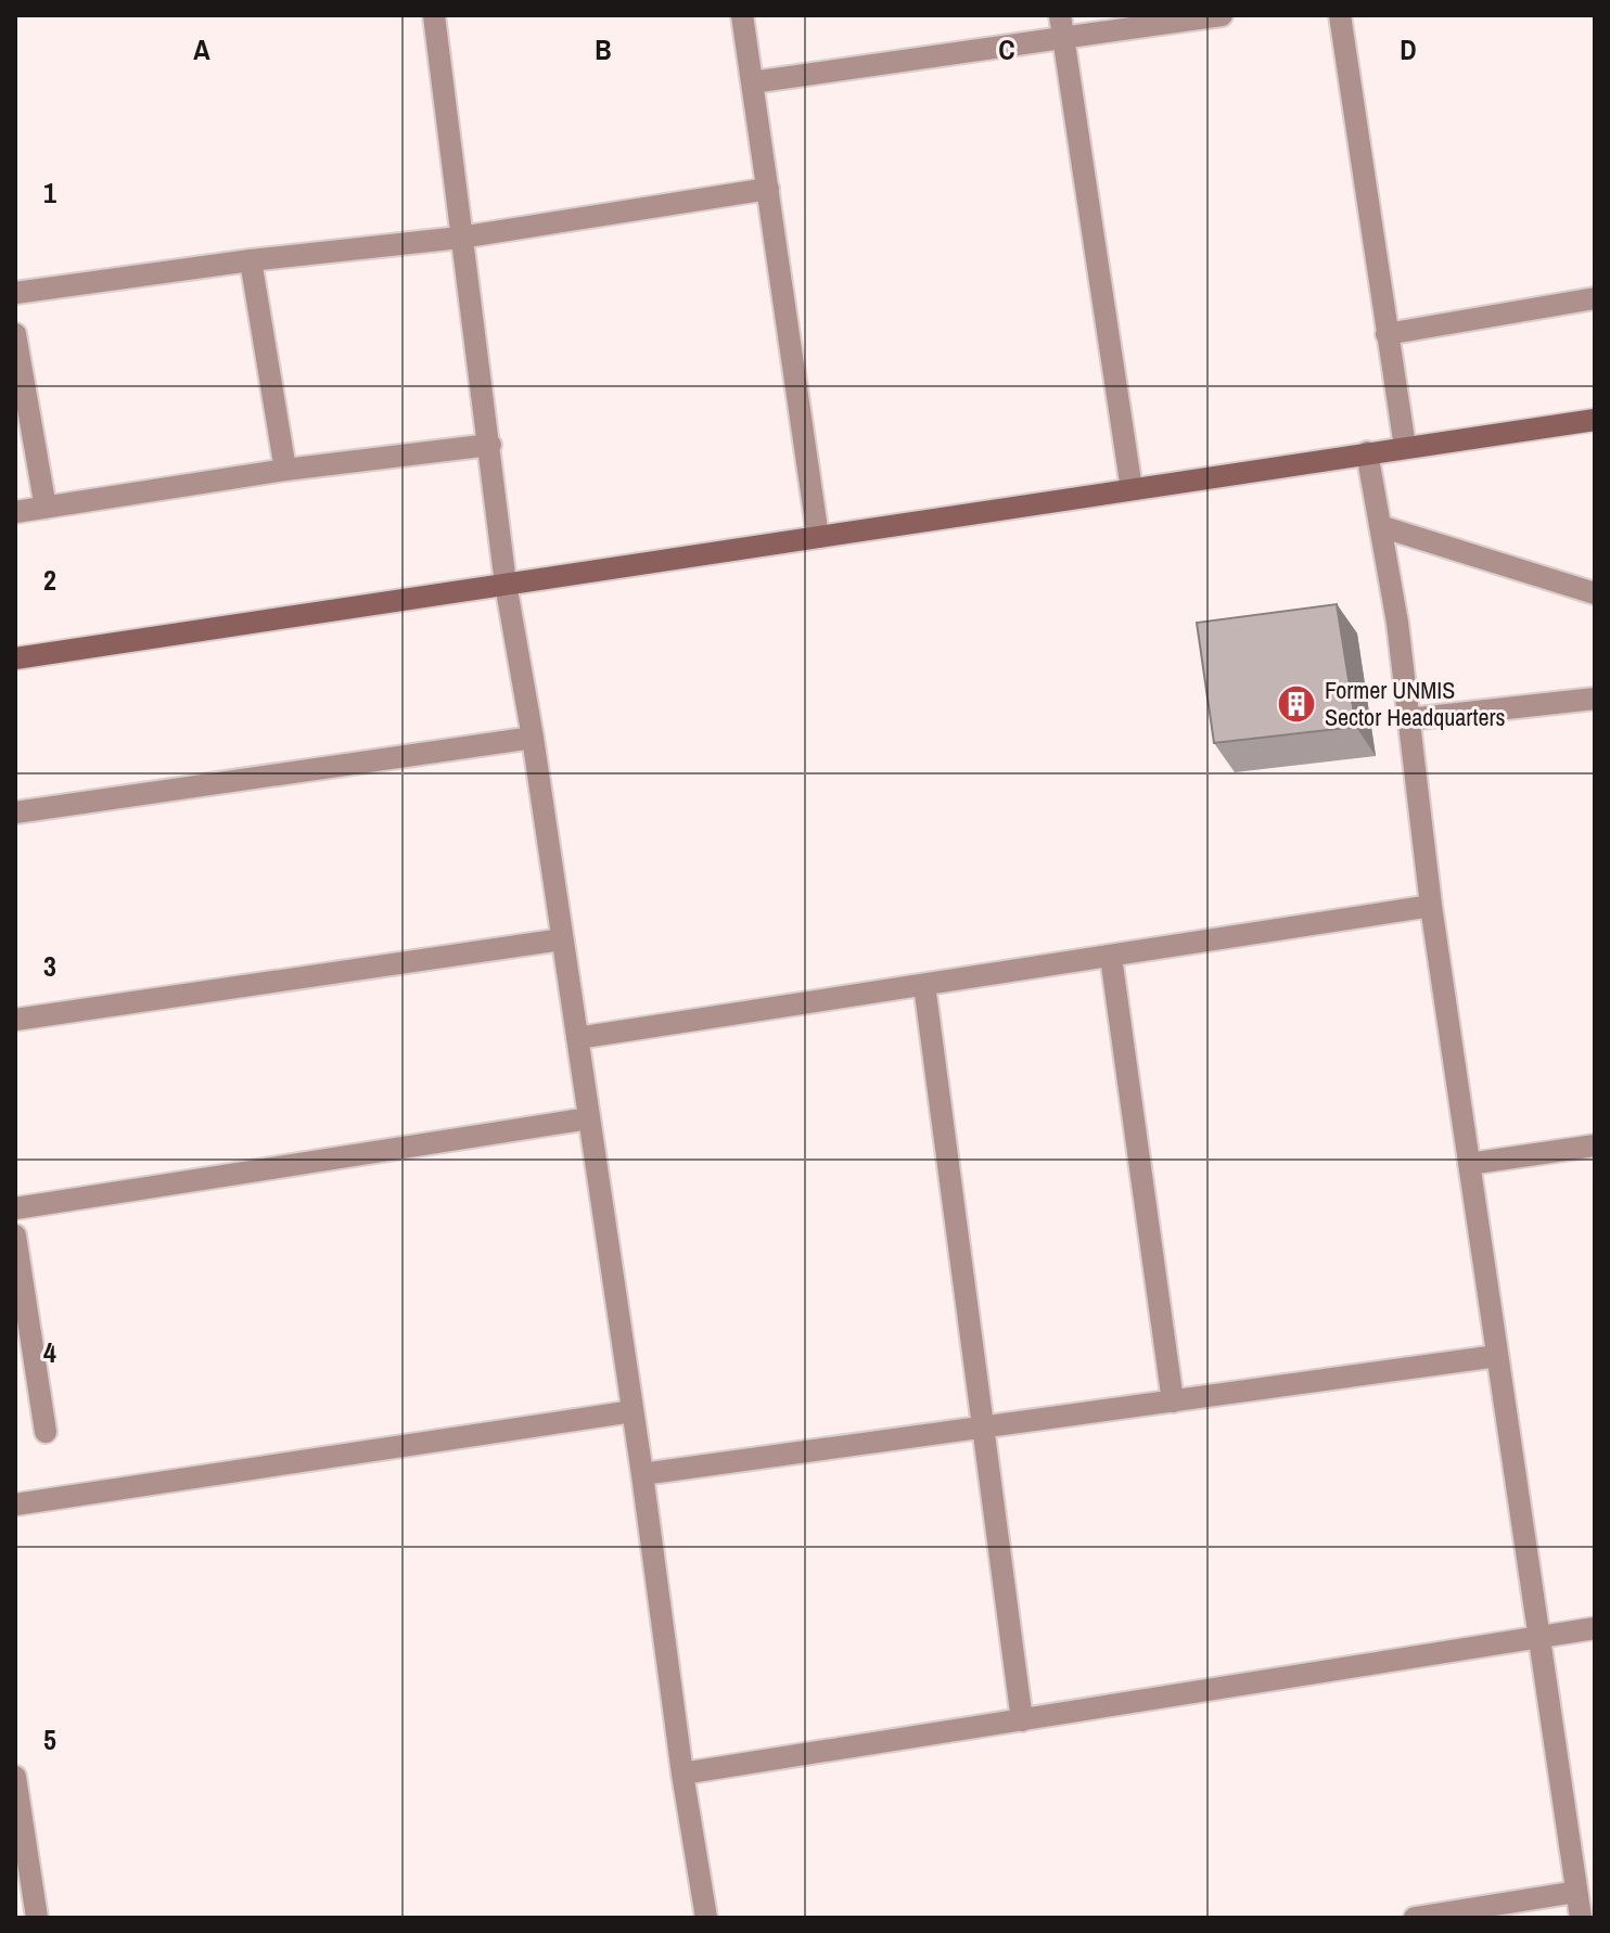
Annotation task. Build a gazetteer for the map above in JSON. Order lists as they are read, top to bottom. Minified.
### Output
{"places":{"building":["Former UNMIS Sector Headquarters"]},"grid":{"columns":["A","B","C","D"],"rows":["1","2","3","4","5"]}}
